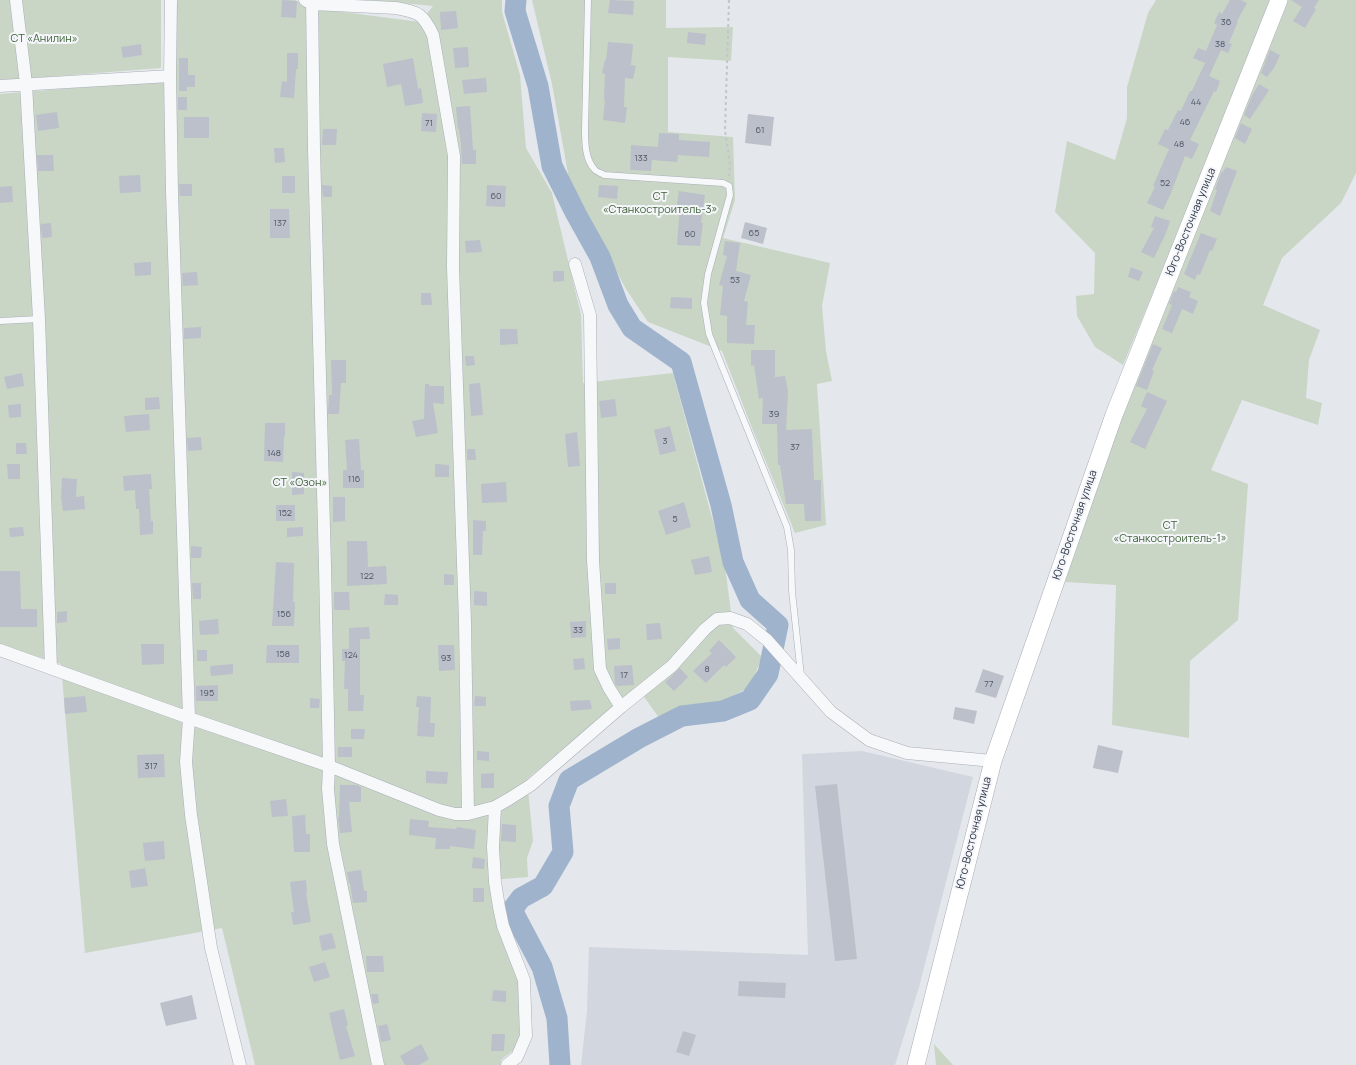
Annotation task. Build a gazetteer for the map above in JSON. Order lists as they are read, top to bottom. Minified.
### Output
{"streets":{"street":["Юго-Восточная улица"]},"parks":["СТ «Анилин»","СТ «Станкостроитель-3»","СТ «Озон»","СТ «Станкостроитель-1»"],"house_numbers":["36","38","44","46","71","61","48","133","52","60","137","65","60","53","39","3","37","148","116","152","5","122","156","33","158","124","93","8","17","77","195","317"]}
